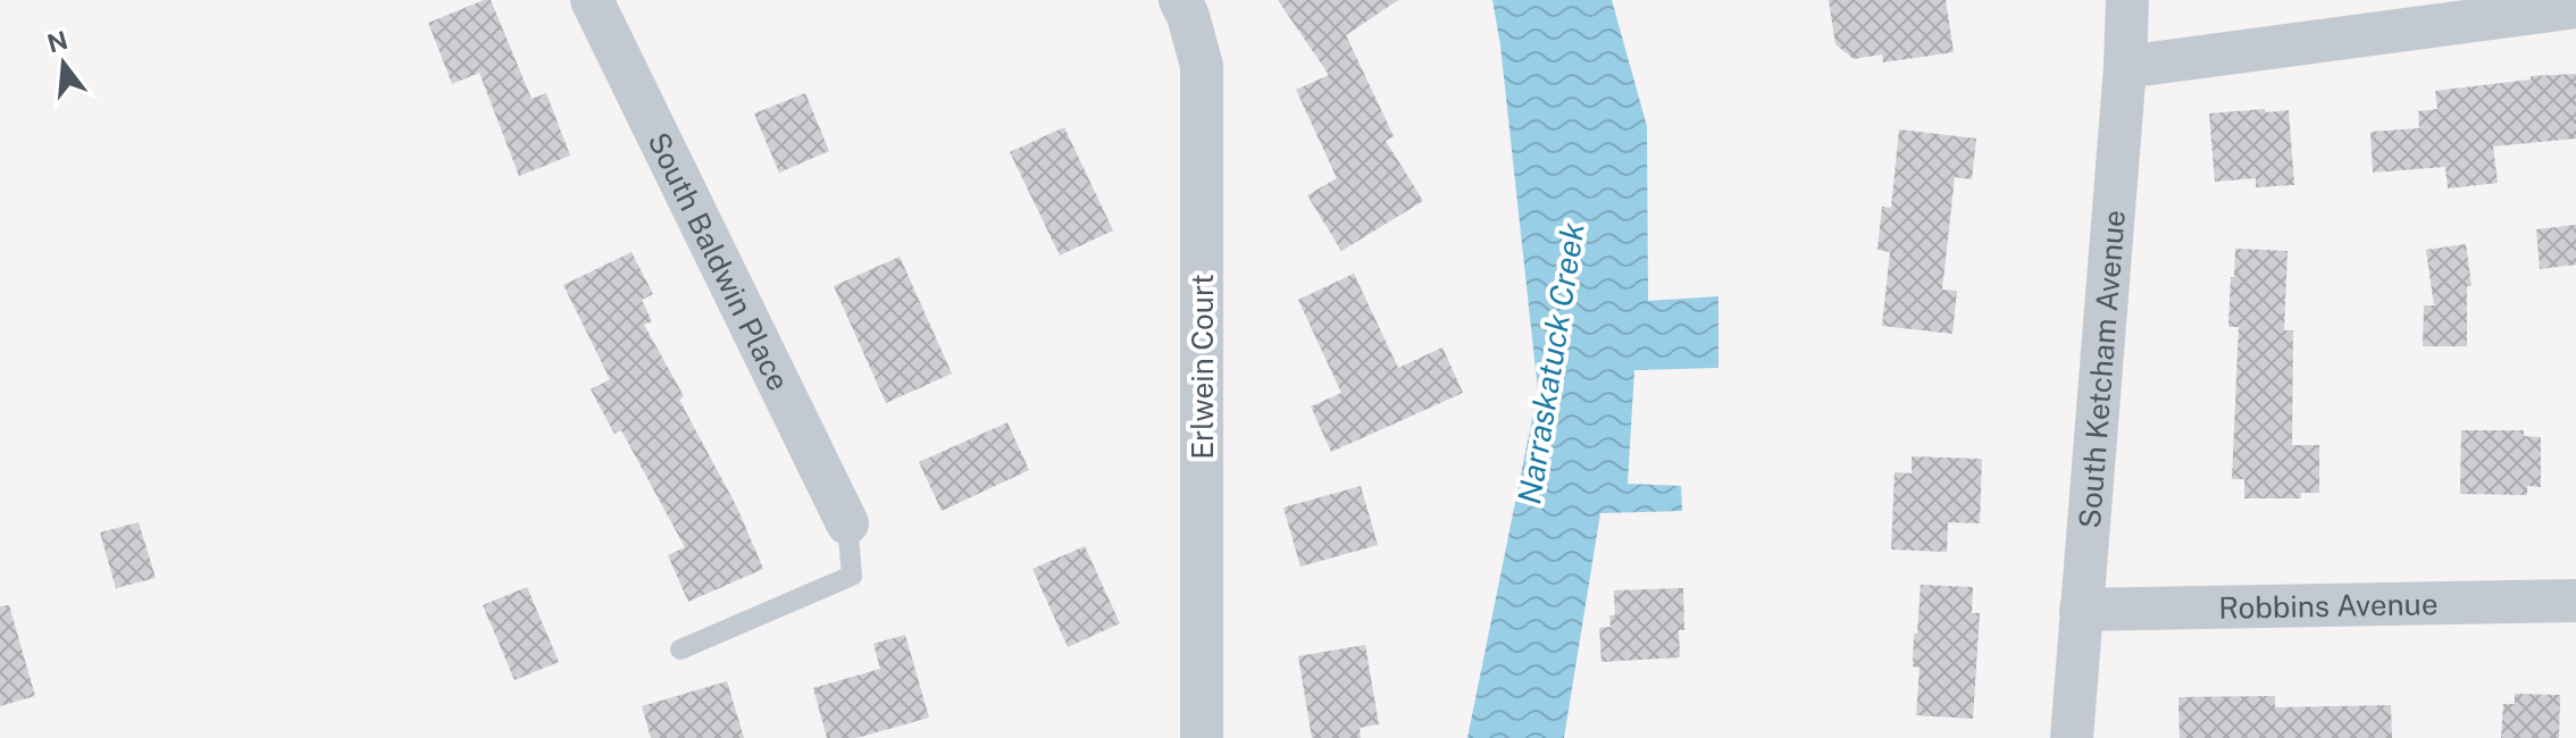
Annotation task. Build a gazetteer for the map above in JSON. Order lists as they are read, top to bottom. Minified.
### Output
{"streets":{"street":["South Baldwin Place","Erlwein Court","South Ketcham Avenue","Robbins Avenue"]},"crossings":[["South Ketcham Avenue","Robbins Avenue"]],"water":["Narraskatuck Creek"],"north":"top"}
